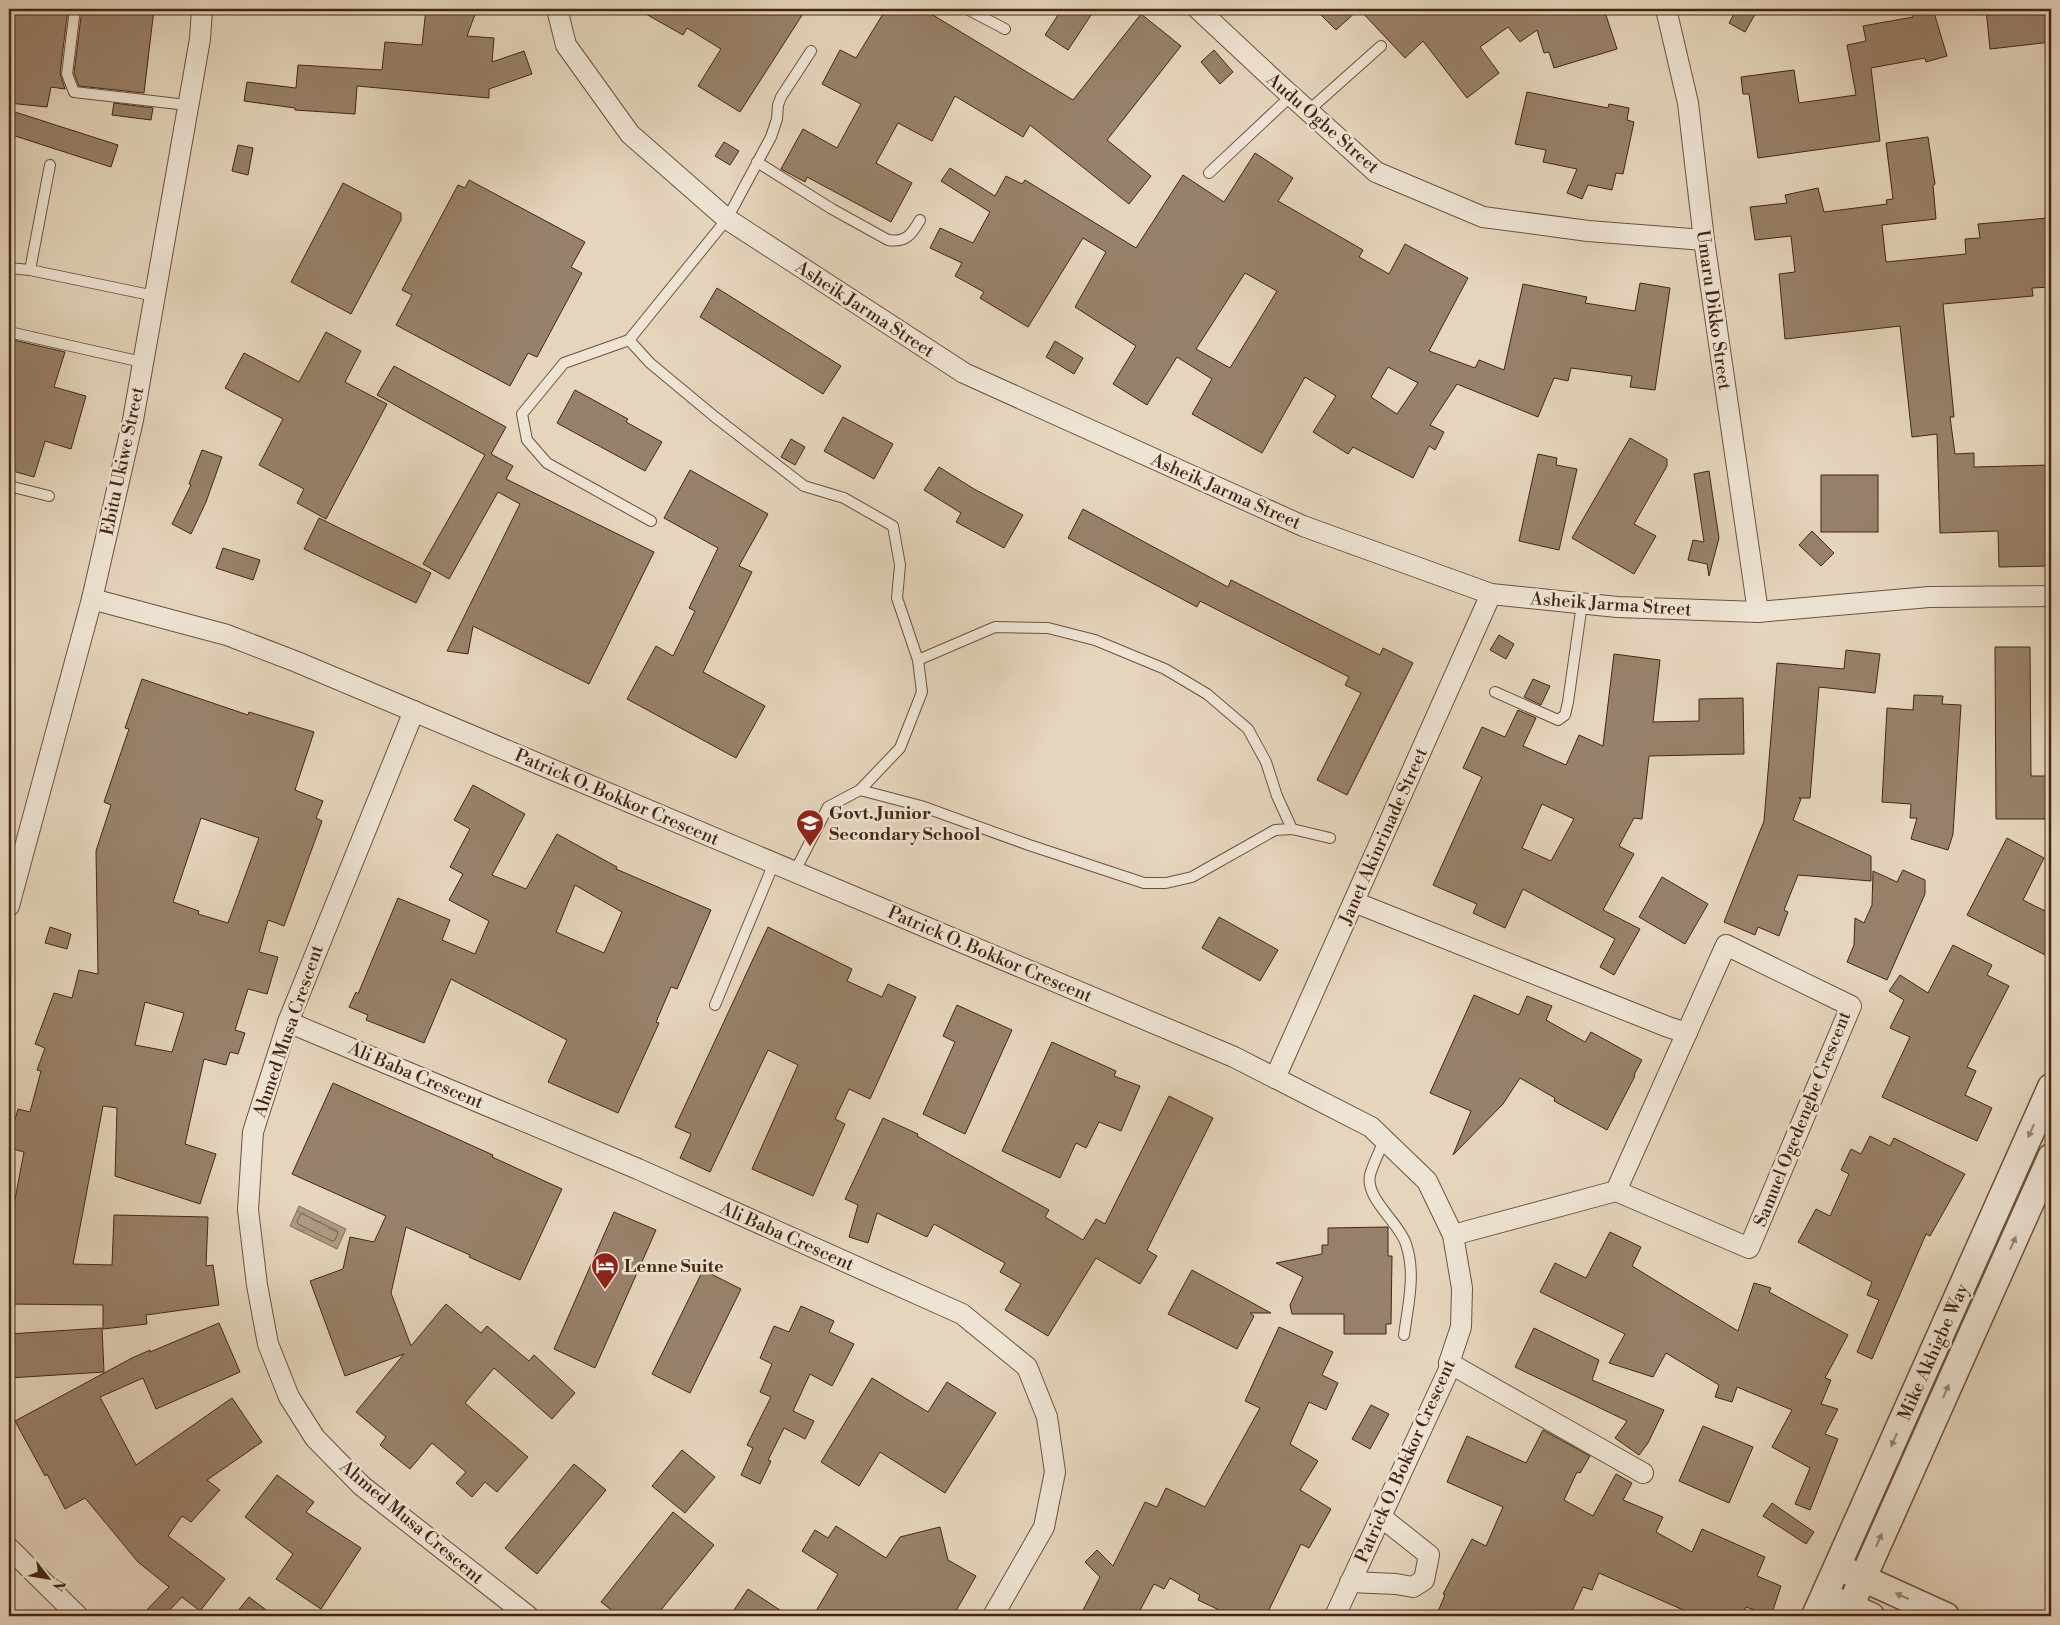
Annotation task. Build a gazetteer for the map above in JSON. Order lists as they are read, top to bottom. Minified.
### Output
{"streets":{"street":["Audu Ogbe Street","Asheik Jarma Street","Umaru Dikko Street","Ebitu Ukiwe Street","Patrick O. Bokkor Crescent","Janet Akinrinade Street","Ahmed Musa Crescent","Ali Baba Crescent","Samuel Ogedengbe Crescent","Mike Akhigbe Way"]},"crossings":[["Audu Ogbe Street","Umaru Dikko Street"],["Asheik Jarma Street","Umaru Dikko Street"],["Asheik Jarma Street","Janet Akinrinade Street"],["Ebitu Ukiwe Street","Patrick O. Bokkor Crescent"],["Patrick O. Bokkor Crescent","Janet Akinrinade Street"],["Patrick O. Bokkor Crescent","Ahmed Musa Crescent"],["Ahmed Musa Crescent","Ali Baba Crescent"]],"places":{"school or university":["Govt. Junior Secondary School"],"hotel":["Lenne Suite"]},"north":"bottom right"}
